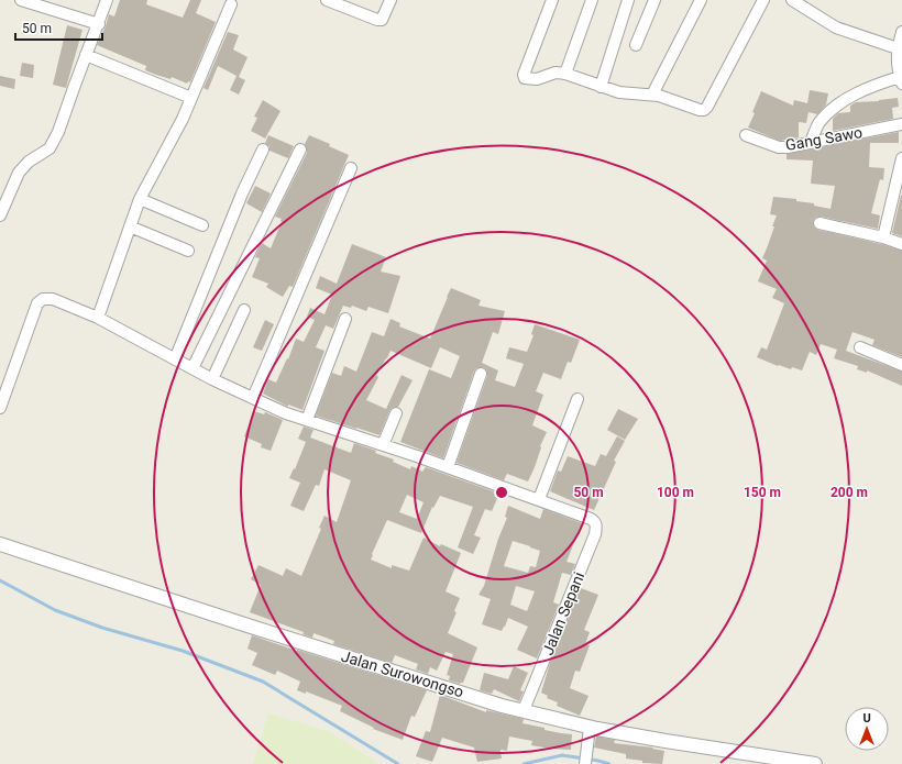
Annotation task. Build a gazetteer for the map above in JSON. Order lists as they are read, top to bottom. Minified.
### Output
{"streets":{"street":["Gang Sawo","Jalan Sepani","Jalan Surowongso"]},"crossings":[["Jalan Sepani","Jalan Surowongso"]],"scale_bar":"50 m","north":"top","rings":["50 m","100 m","150 m","200 m"]}
